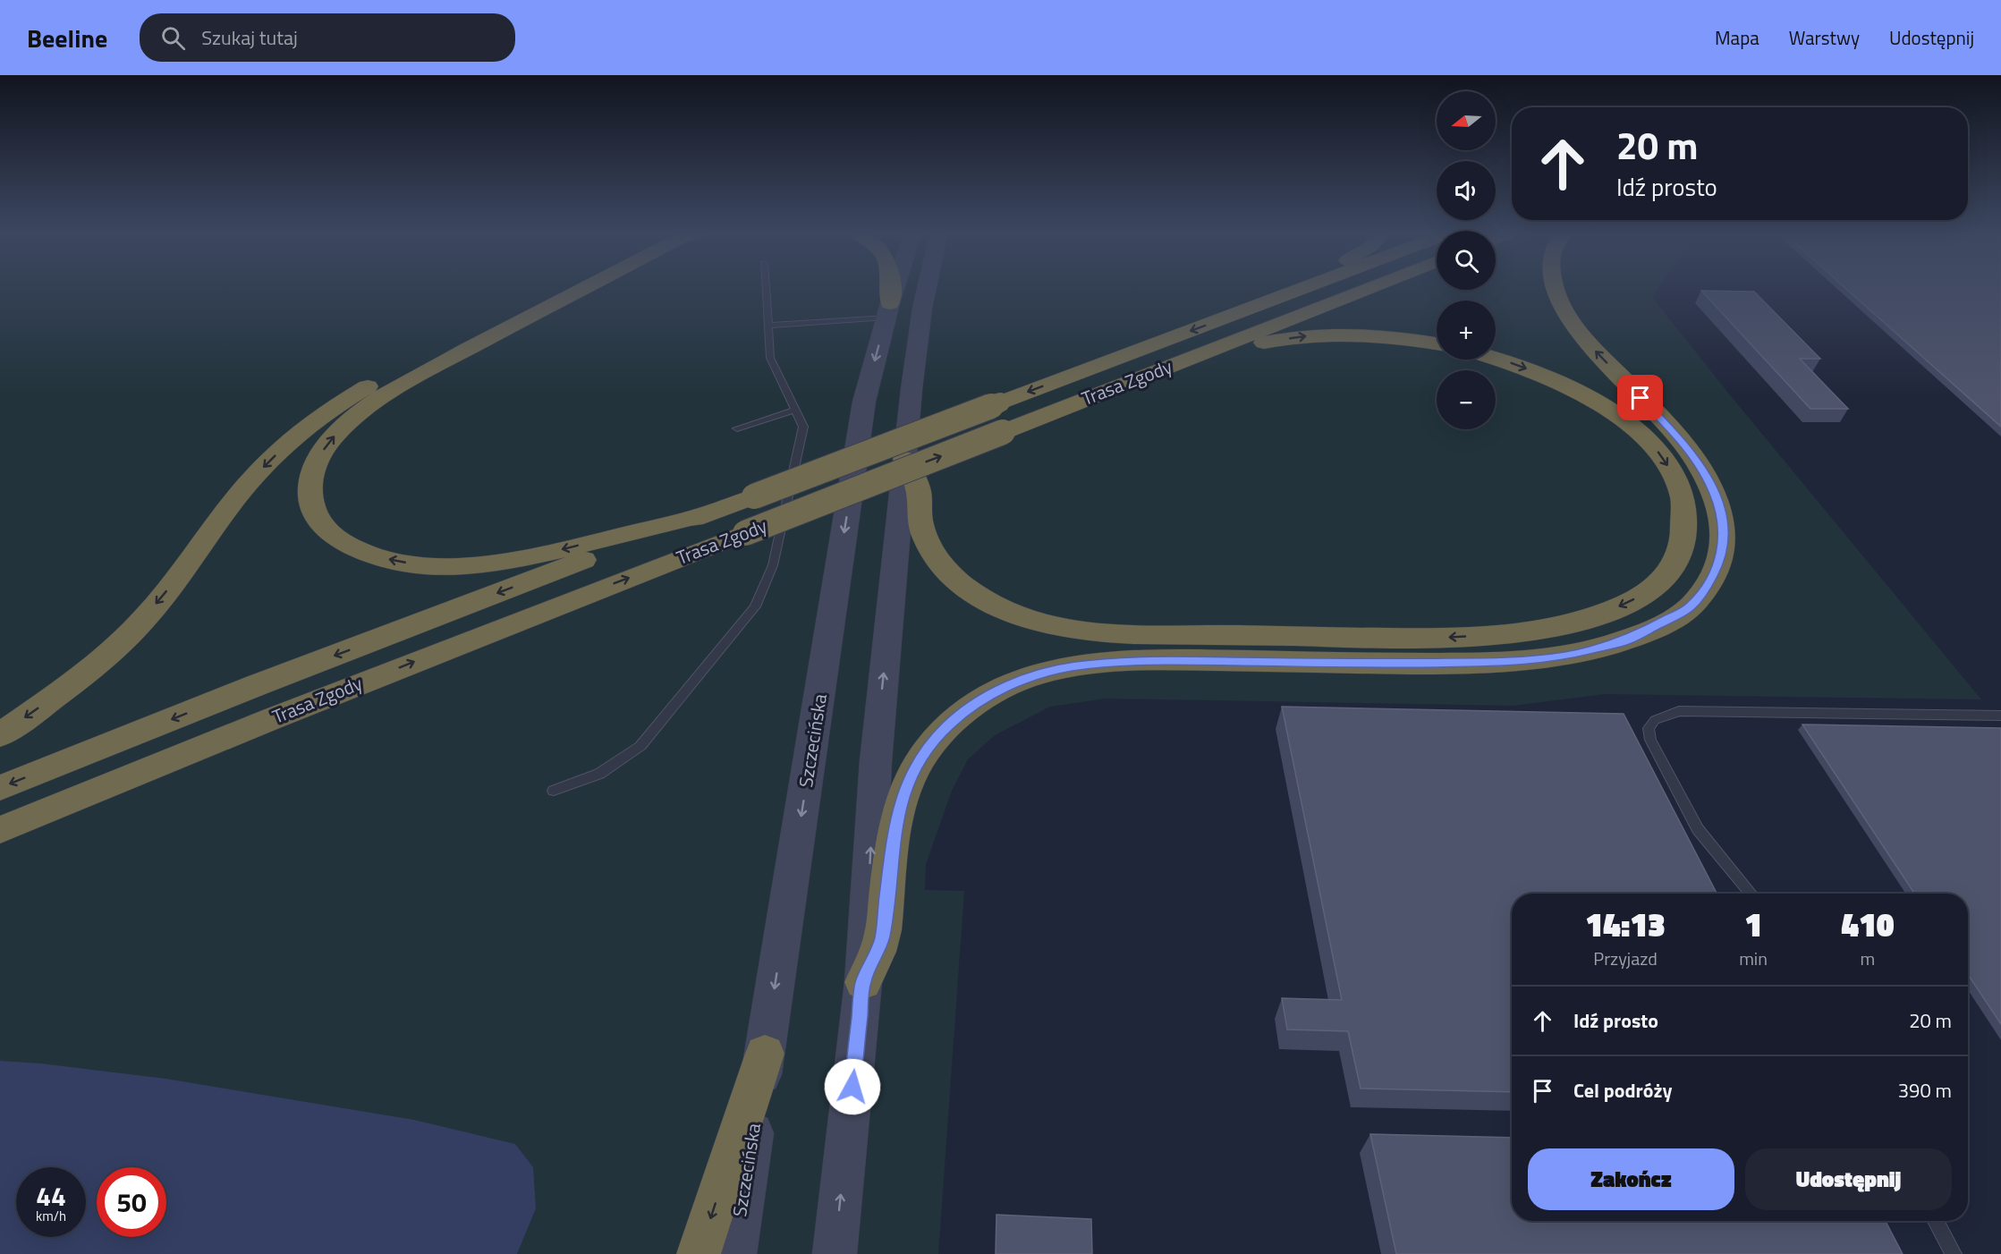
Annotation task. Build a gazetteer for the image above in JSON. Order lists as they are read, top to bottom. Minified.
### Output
{"streets":{"highway":["Trasa Zgody"],"main road":["Szczecińska"]},"north":"left","page":{"header":"Beeline","search":"Szukaj tutaj","nav":["Mapa","Warstwy","Udostępnij"],"map_buttons":["+","−"],"turn":["20 m","Idź prosto"],"eta":["14:13","Przyjazd","1","min","410","m"],"list":[{"name":"Idź prosto","value":"20 m"},{"name":"Cel podróży","value":"390 m"}],"buttons":["Zakończ","Udostępnij"],"speed":"44 km/h","limit":"50"}}
